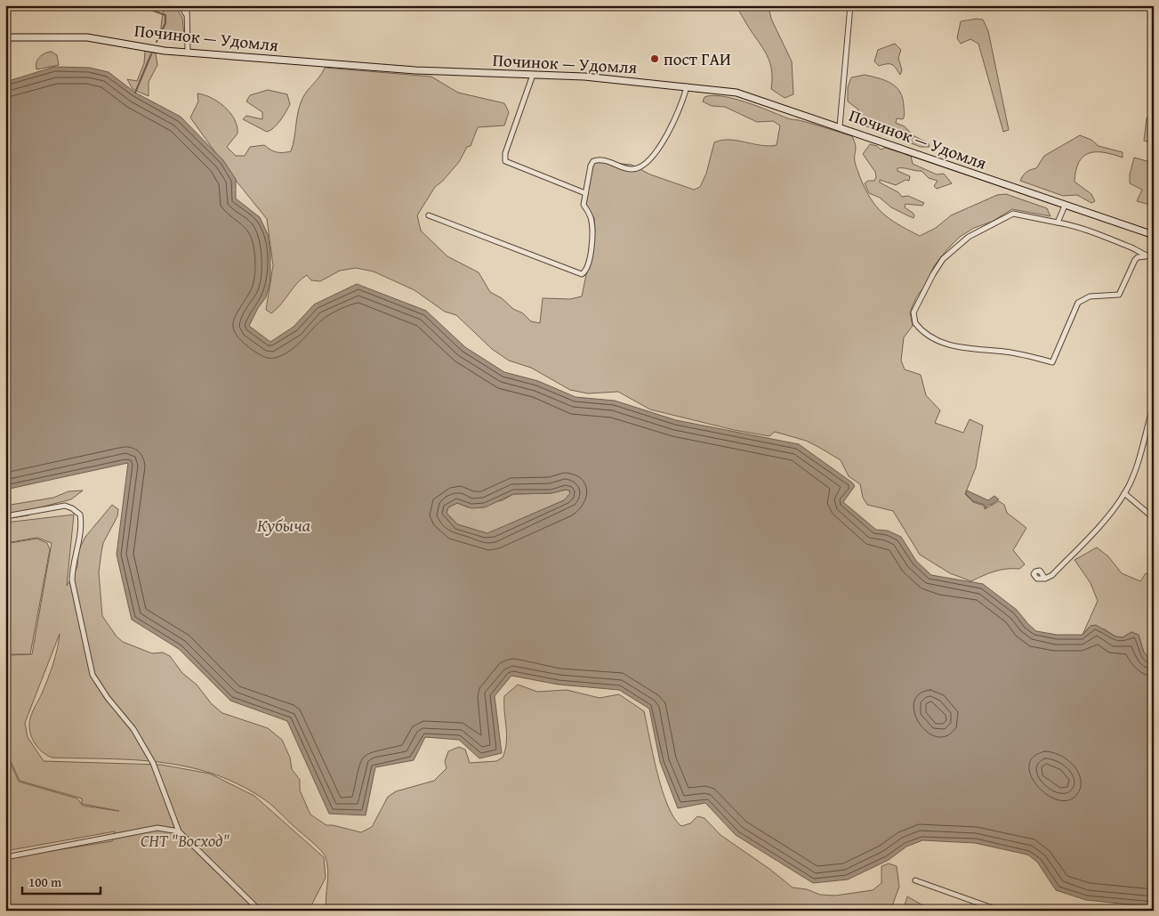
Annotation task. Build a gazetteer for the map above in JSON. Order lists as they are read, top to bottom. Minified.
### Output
{"streets":{"main road":["Починок — Удомля"]},"water":["Кубыча"],"parks":["СНТ \"Восход\""],"places":["пост ГАИ"],"scale_bar":"100 m"}
